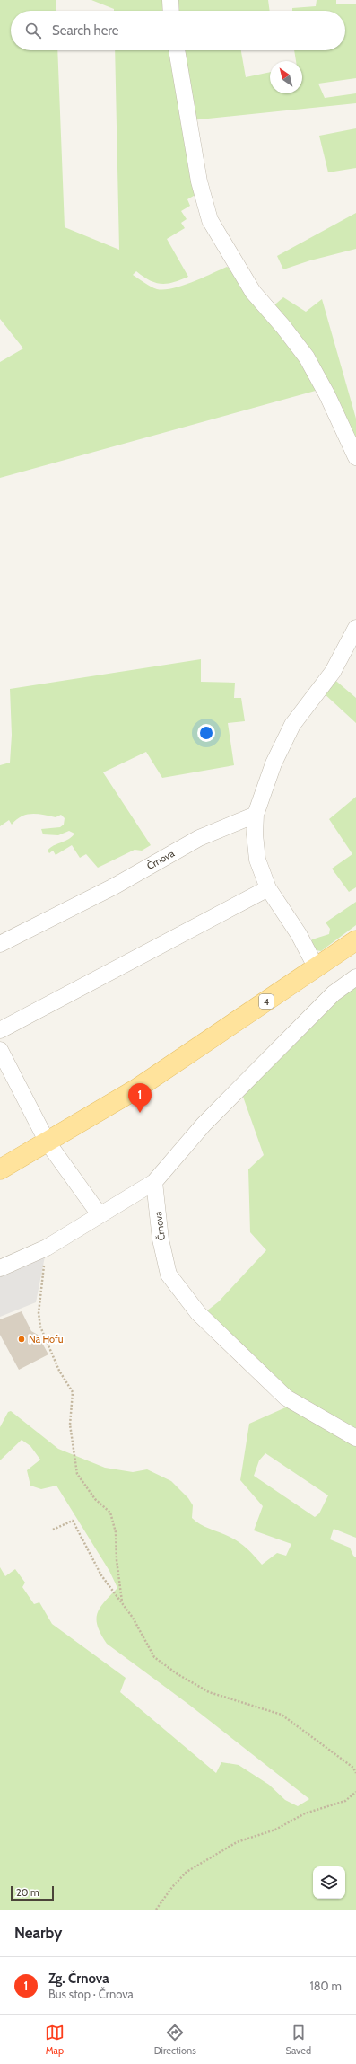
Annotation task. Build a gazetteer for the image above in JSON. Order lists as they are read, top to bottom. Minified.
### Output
{"streets":{"main road":["4"],"street":["Črnova"]},"places":["Na Hofu"],"scale_bar":"20 m","north":"top left","page":{"search":"Search here","pins":"1","scale":"20 m","heading":"Nearby","list":[{"mark":"1","name":"Zg. Črnova","note":"Bus stop · Črnova","value":"180 m"}],"nav":["Map","Directions","Saved"]}}
